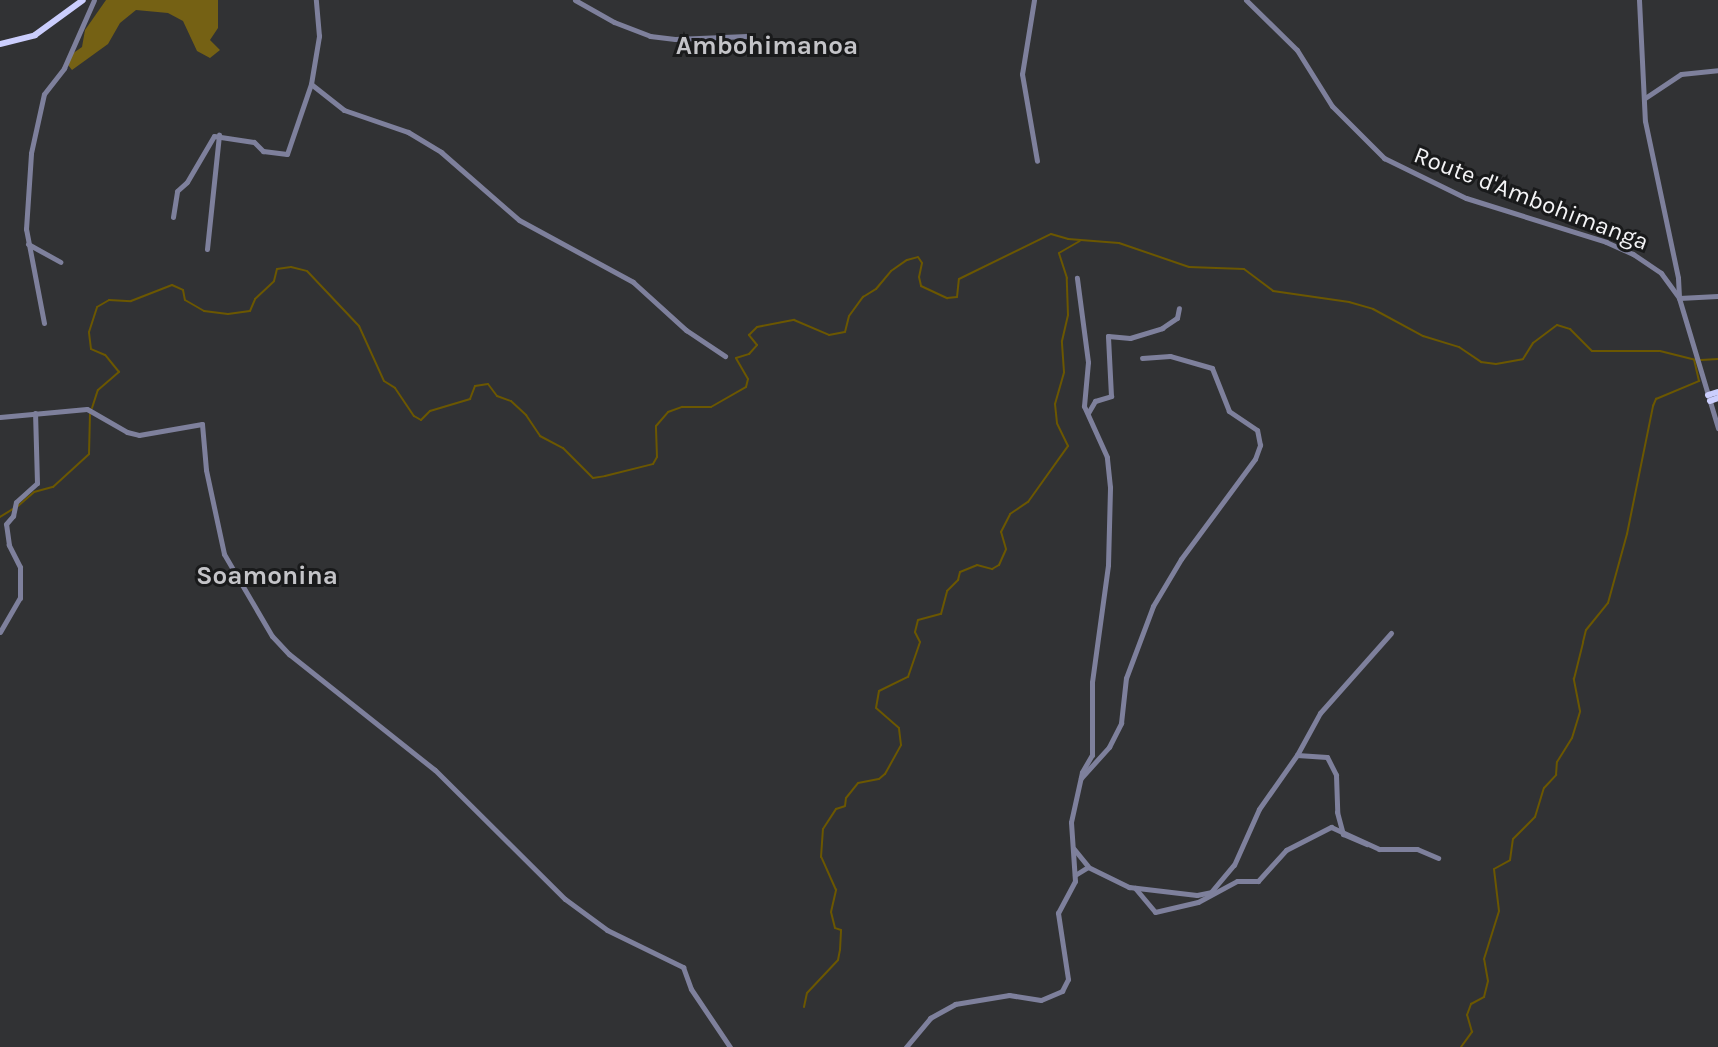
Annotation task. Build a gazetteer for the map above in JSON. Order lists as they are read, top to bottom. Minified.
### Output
{"streets":{"street":["Route d'Ambohimanga"]},"districts":["Ambohimanoa","Soamonina"]}
